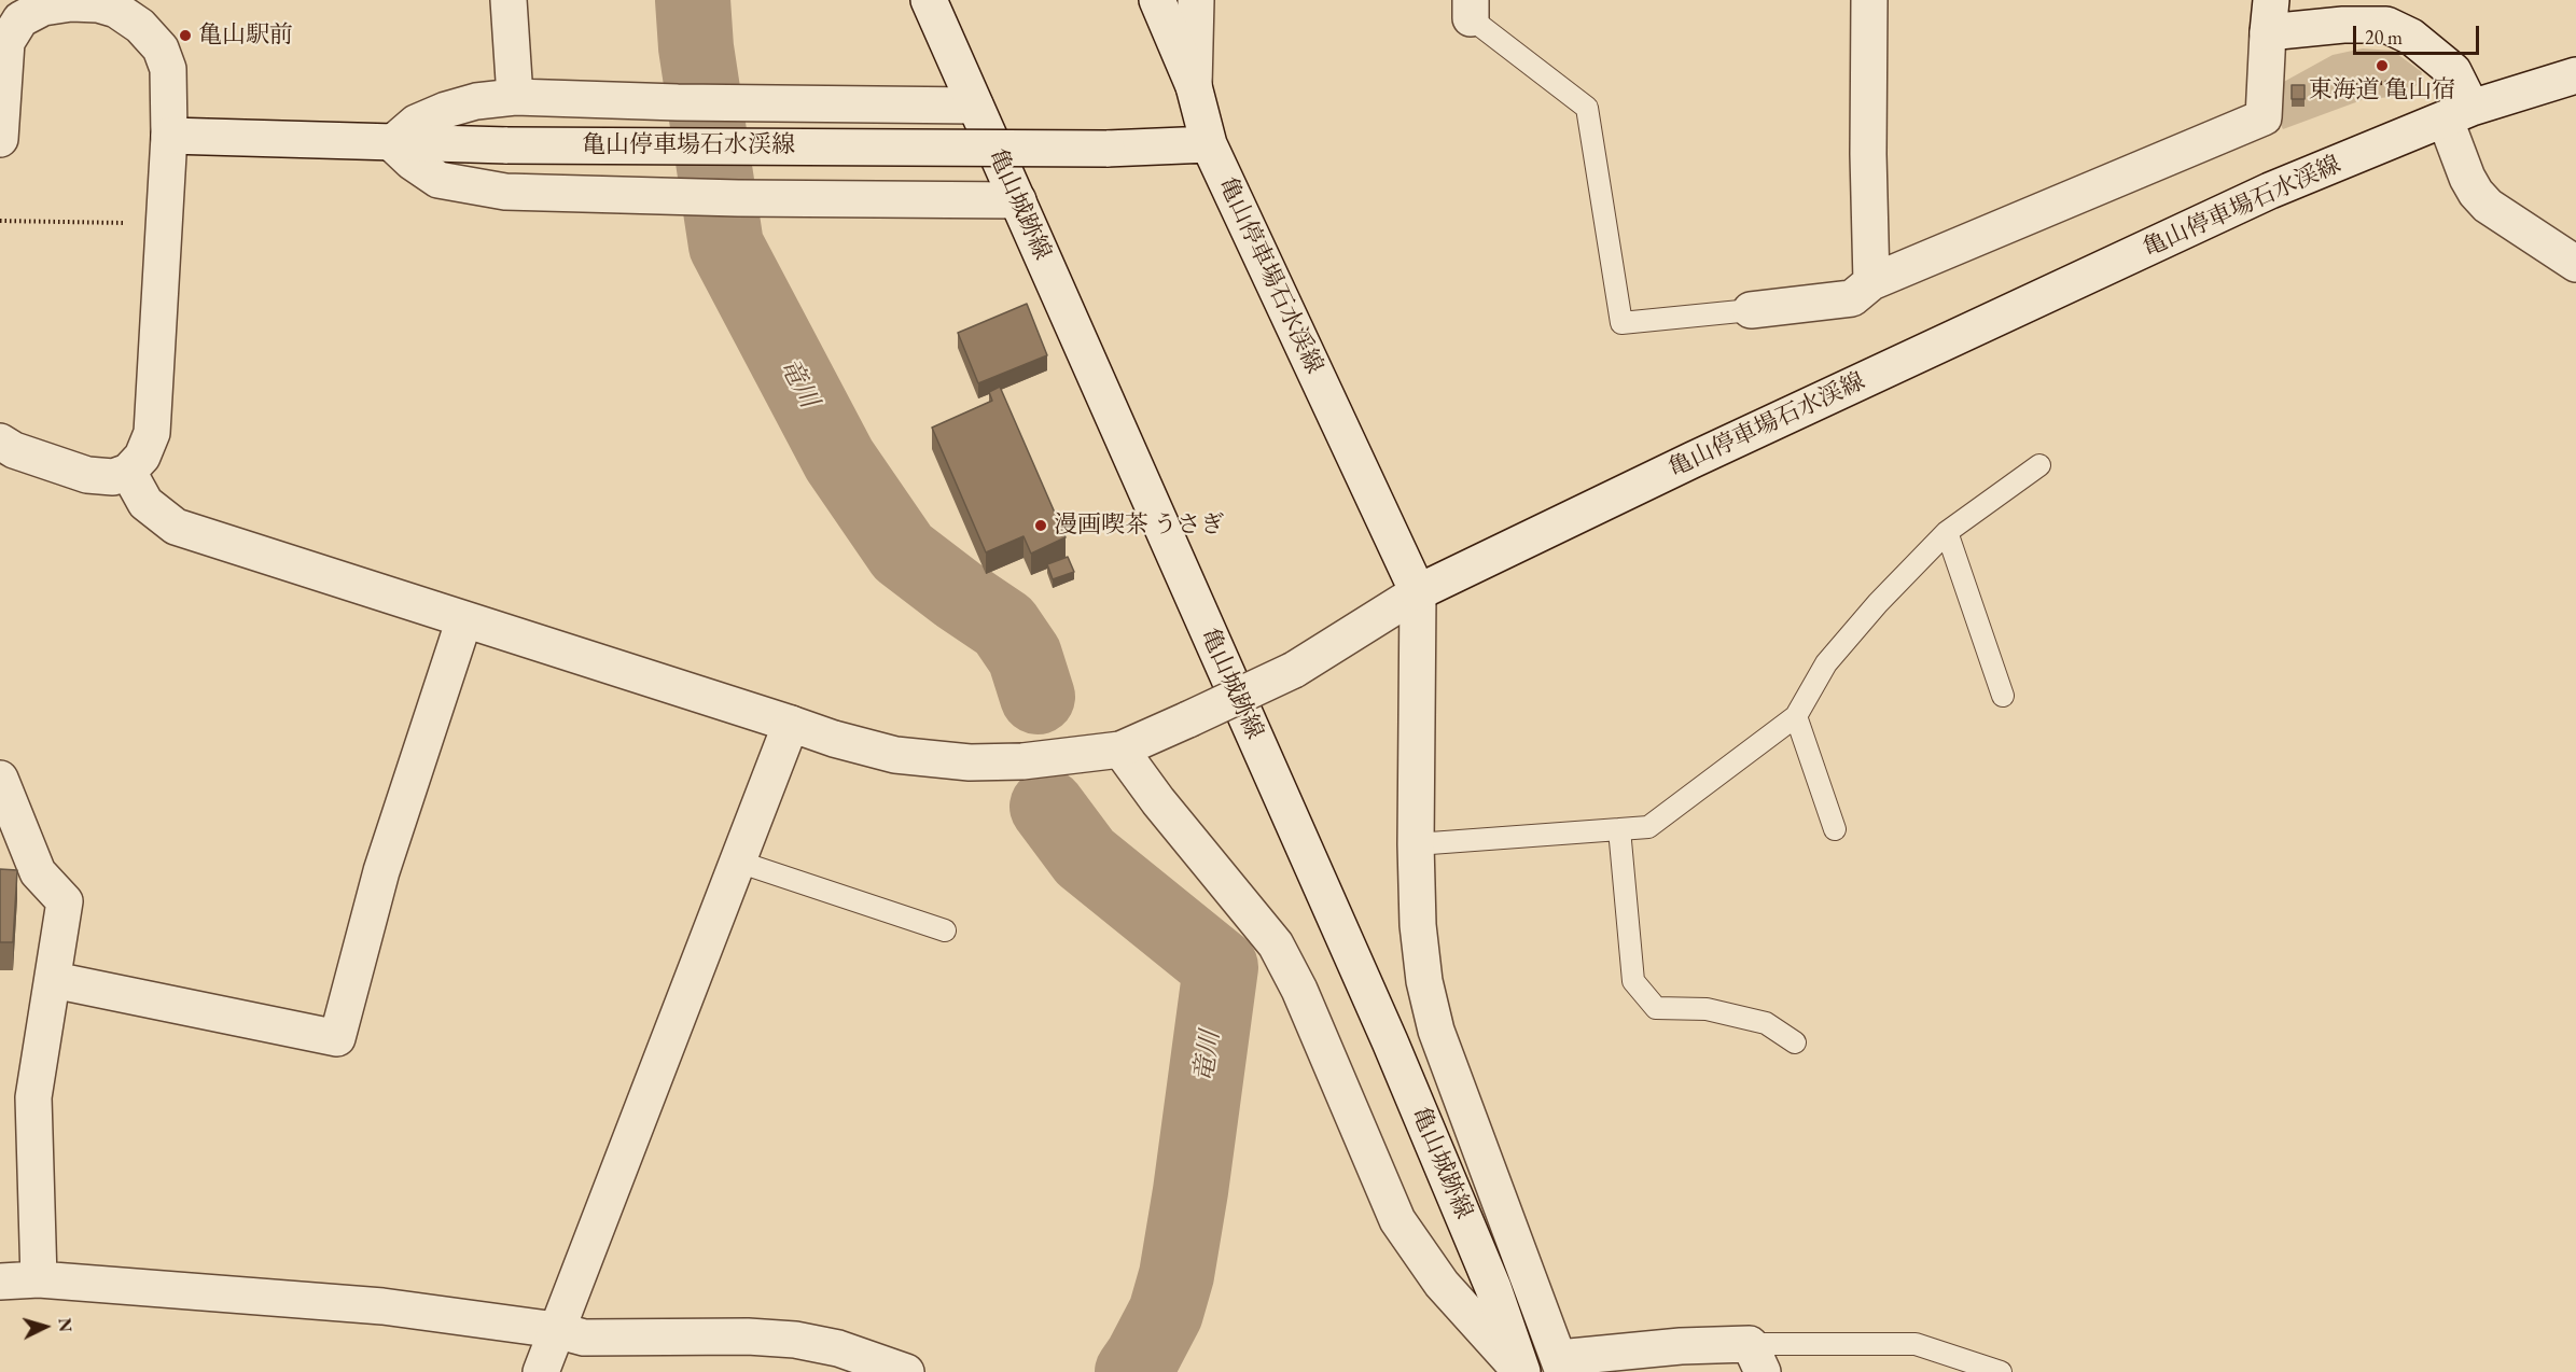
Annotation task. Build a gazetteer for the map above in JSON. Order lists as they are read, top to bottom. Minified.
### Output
{"streets":{"street":["亀山停車場石水渓線","亀山城跡線"]},"water":["竜川"],"places":["亀山駅前","東海道 亀山宿","漫画喫茶 うさぎ"],"scale_bar":"20 m","north":"right"}
